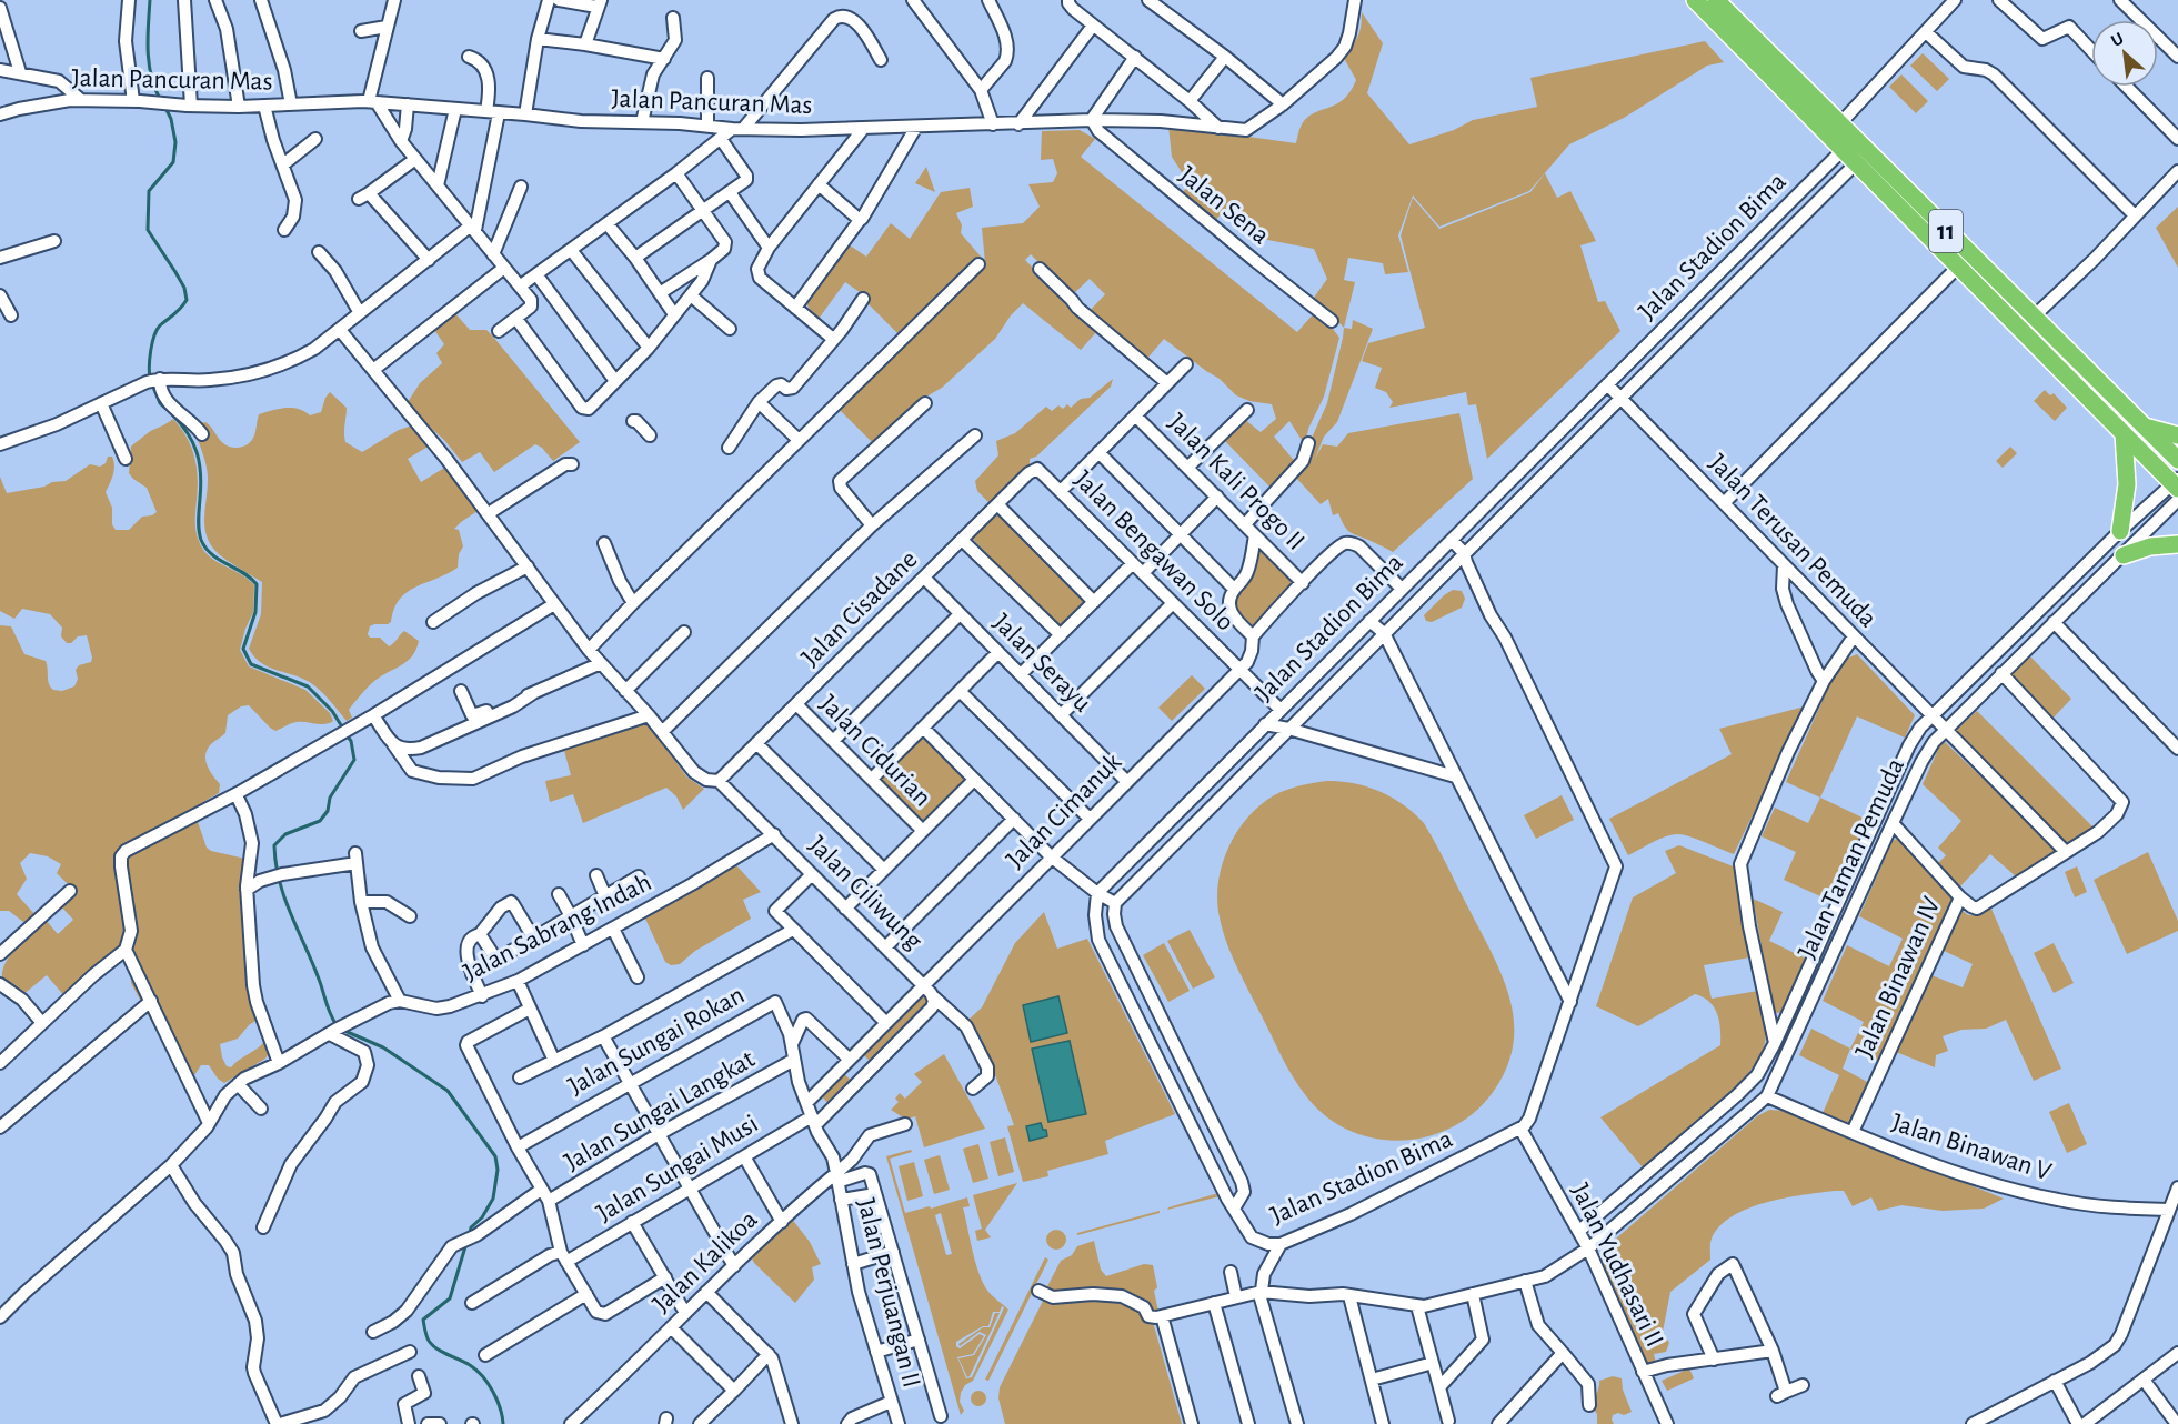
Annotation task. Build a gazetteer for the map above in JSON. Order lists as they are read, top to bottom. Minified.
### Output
{"streets":{"highway":["11"],"street":["Jalan Pancuran Mas","Jalan Sena","Jalan Stadion Bima","Jalan Kali Progo II","Jalan Terusan Pemuda","Jalan Bengawan Solo","Jalan Cisadane","Jalan Serayu","Jalan Cidurian","Jalan Cimanuk","Jalan Taman Pemuda","Jalan Ciliwung","Jalan Sabrang Indah","Jalan Binawan IV","Jalan Sungai Rokan","Jalan Sungai Langkat","Jalan Binawan V","Jalan Sungai Musi","Jalan Kalikoa","Jalan Yudhasari II","Jalan Perjuangan II"]},"crossings":[["Jalan Pancuran Mas","Jalan Sena"],["11","Jalan Stadion Bima"],["11","Jalan Taman Pemuda"],["Jalan Stadion Bima","Jalan Terusan Pemuda"],["Jalan Stadion Bima","Jalan Bengawan Solo"],["Jalan Stadion Bima","Jalan Yudhasari II"],["Jalan Terusan Pemuda","Jalan Taman Pemuda"],["Jalan Bengawan Solo","Jalan Cisadane"],["Jalan Bengawan Solo","Jalan Cimanuk"],["Jalan Cisadane","Jalan Serayu"],["Jalan Cisadane","Jalan Cidurian"],["Jalan Cisadane","Jalan Ciliwung"],["Jalan Serayu","Jalan Cimanuk"],["Jalan Cimanuk","Jalan Ciliwung"],["Jalan Cimanuk","Jalan Sungai Rokan"],["Jalan Taman Pemuda","Jalan Binawan IV"],["Jalan Taman Pemuda","Jalan Binawan V"],["Jalan Taman Pemuda","Jalan Yudhasari II"],["Jalan Ciliwung","Jalan Sabrang Indah"],["Jalan Binawan IV","Jalan Binawan V"],["Jalan Sungai Rokan","Jalan Sungai Langkat"],["Jalan Sungai Rokan","Jalan Sungai Musi"],["Jalan Kalikoa","Jalan Perjuangan II"]],"north":"top left"}
